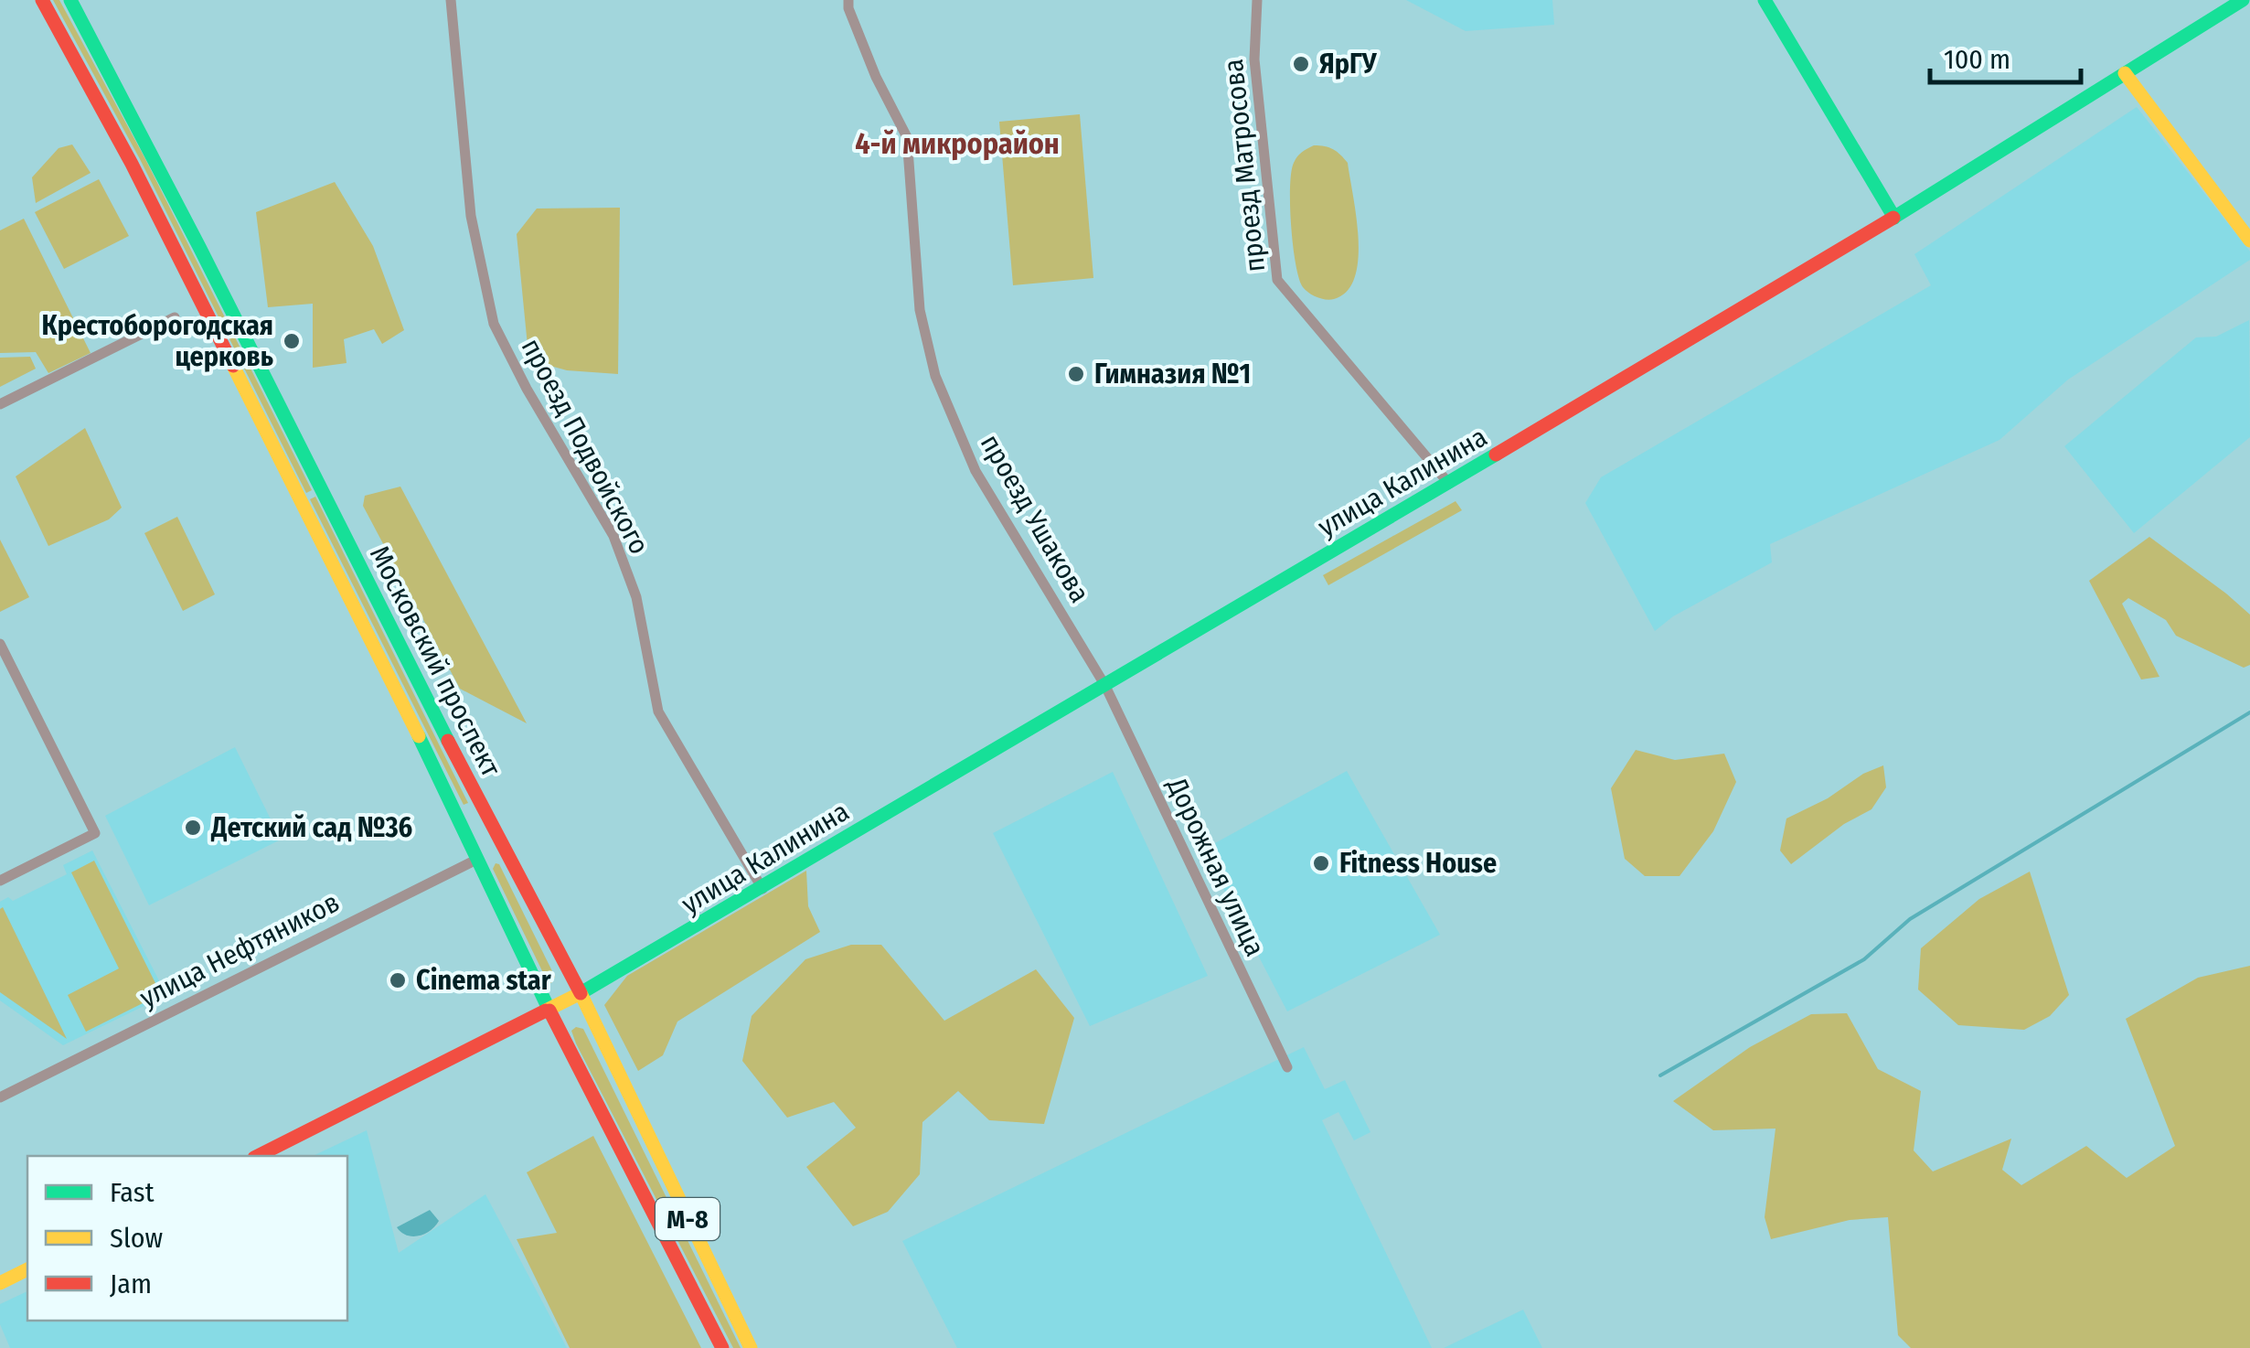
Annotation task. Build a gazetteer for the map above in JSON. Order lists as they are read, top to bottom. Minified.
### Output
{"streets":{"main road":["улица Калинина","Московский проспект","улица Нефтяников","М-8"],"street":["проезд Матросова","проезд Подвойского","проезд Ушакова","Дорожная улица"]},"crossings":[["проезд Матросова","улица Калинина"],["проезд Подвойского","улица Калинина"],["улица Калинина","проезд Ушакова"],["улица Калинина","Московский проспект"],["улица Калинина","Дорожная улица"],["проезд Ушакова","Дорожная улица"],["Московский проспект","улица Нефтяников"]],"districts":["4-й микрорайон"],"places":["ЯрГУ","Крестоборогодская церковь","Гимназия №1","Детский сад №36","Fitness House","Cinema star"],"legend":["Fast","Slow","Jam"],"scale_bar":"100 m"}
